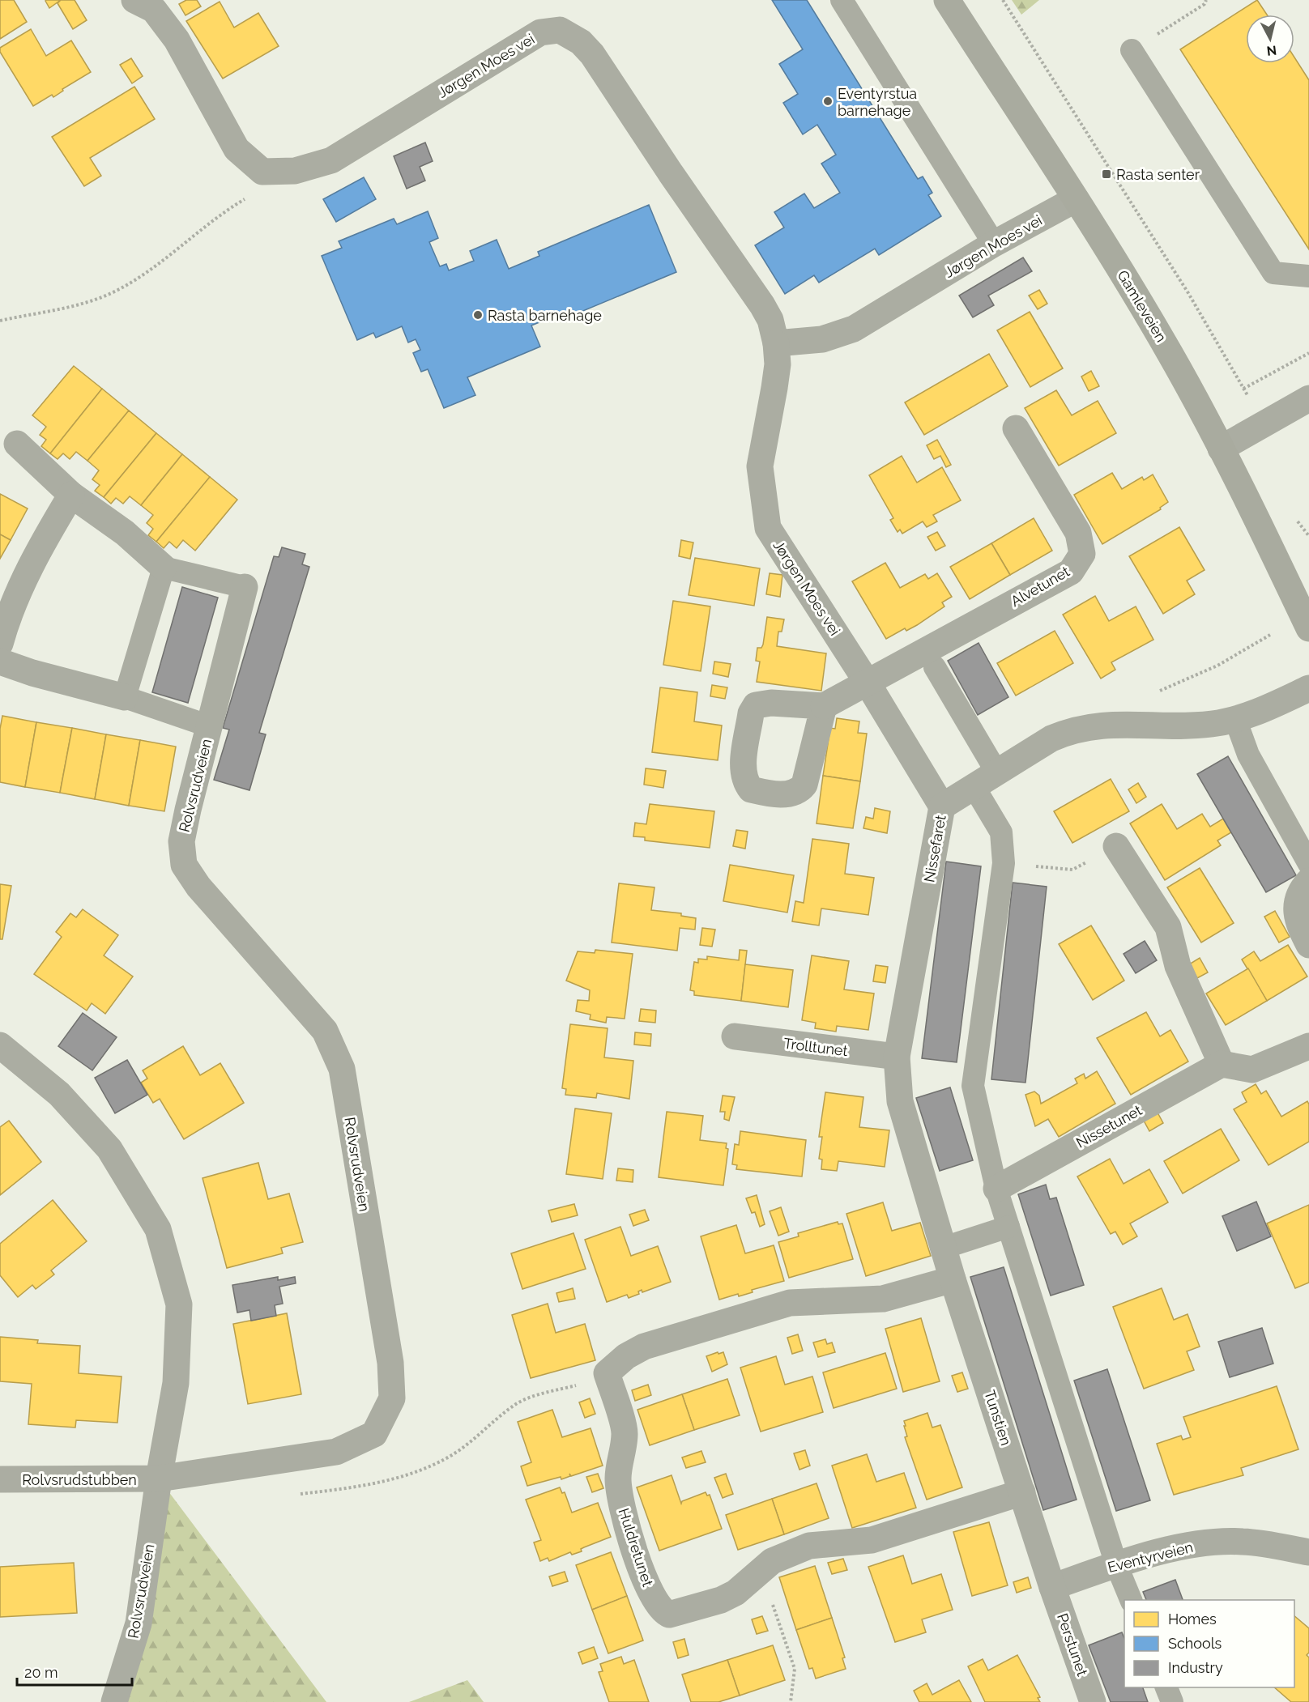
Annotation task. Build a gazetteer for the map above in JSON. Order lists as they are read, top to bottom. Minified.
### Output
{"streets":{"main road":["Gamleveien"],"street":["Jørgen Moes vei","Alvetunet","Rolvsrudveien","Nissefaret","Trolltunet","Nissetunet","Tunstien","Rolvsrudstubben","Huldretunet","Eventyrveien","Perstunet"]},"crossings":[["Jørgen Moes vei","Gamleveien"],["Jørgen Moes vei","Alvetunet"],["Jørgen Moes vei","Nissefaret"],["Rolvsrudveien","Rolvsrudstubben"],["Nissefaret","Trolltunet"],["Nissefaret","Tunstien"],["Tunstien","Huldretunet"],["Tunstien","Eventyrveien"],["Tunstien","Perstunet"],["Eventyrveien","Perstunet"]],"places":{"other":["Eventyrstua barnehage","Rasta barnehage"],"transit":["Rasta senter"]},"legend":["Homes","Schools","Industry"],"scale_bar":"20 m","north":"bottom"}
